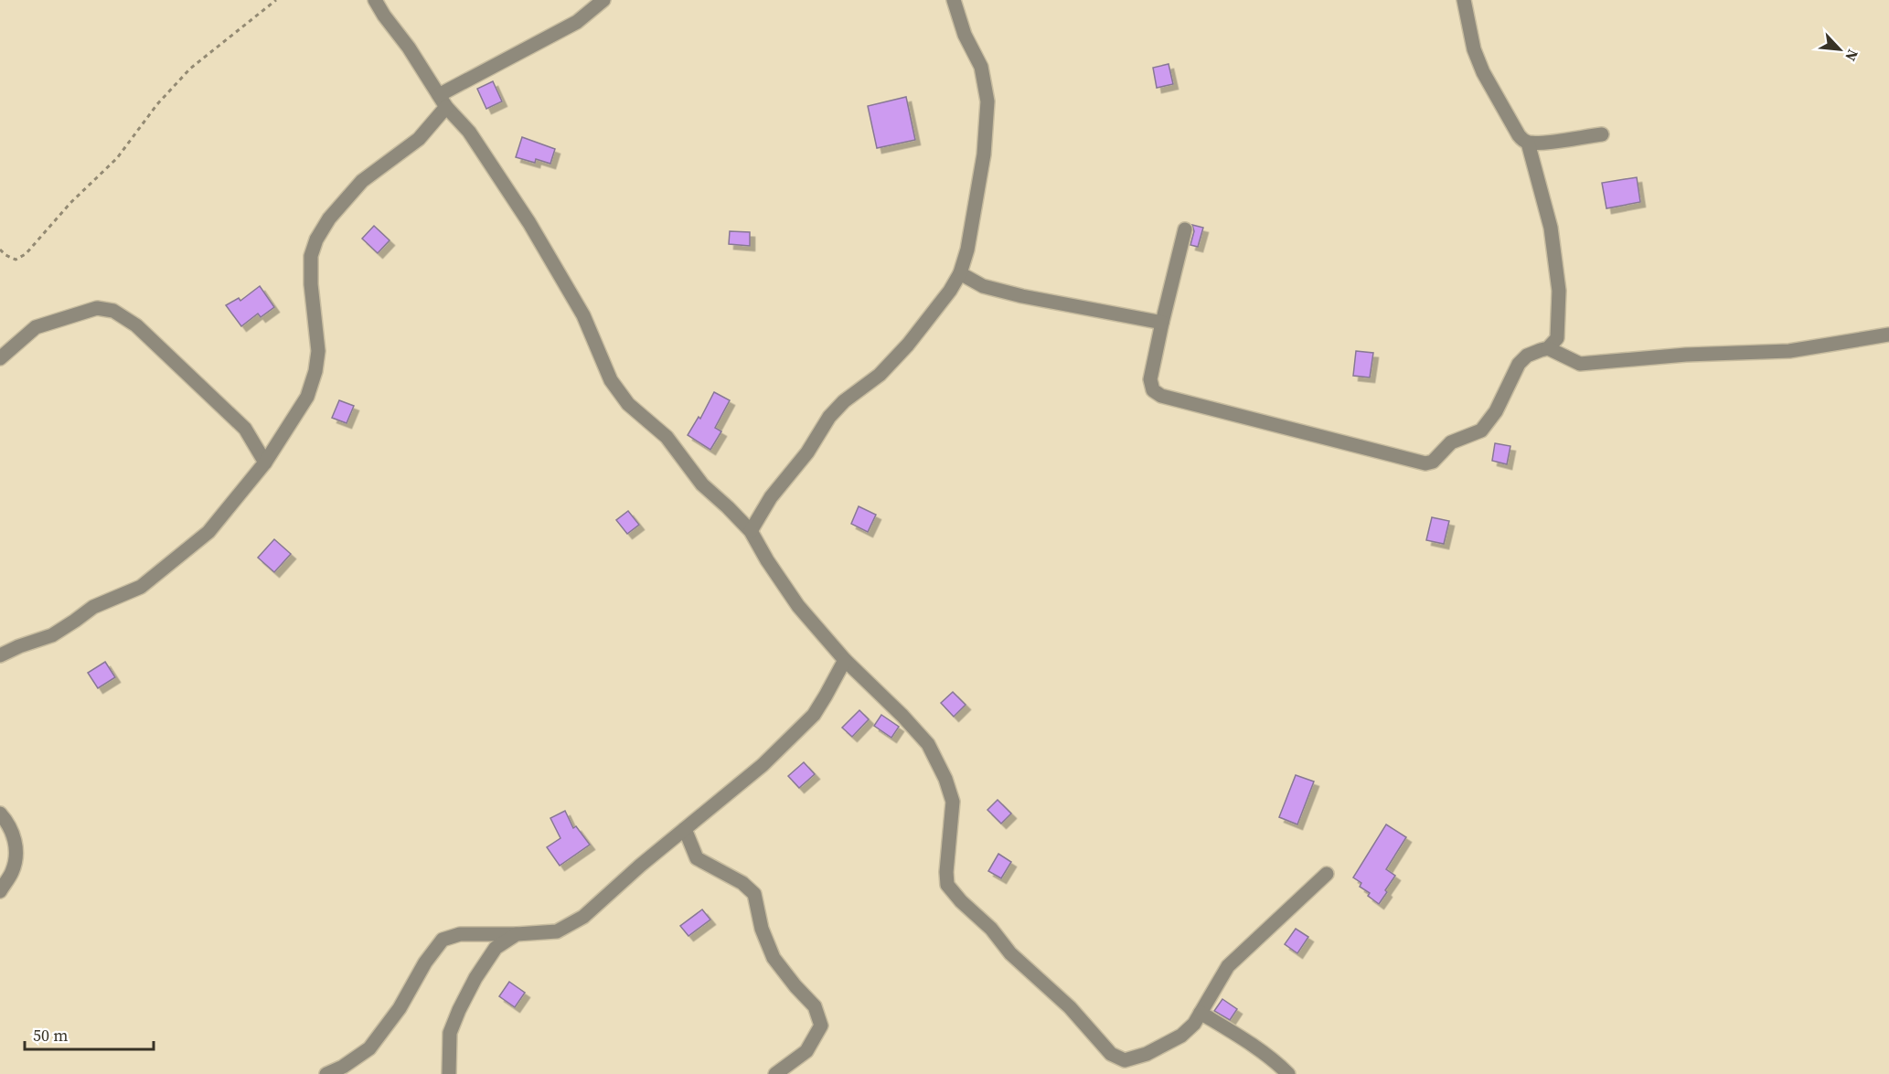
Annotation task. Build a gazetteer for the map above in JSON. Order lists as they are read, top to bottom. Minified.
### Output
{"scale_bar":"50 m","north":"bottom right"}
